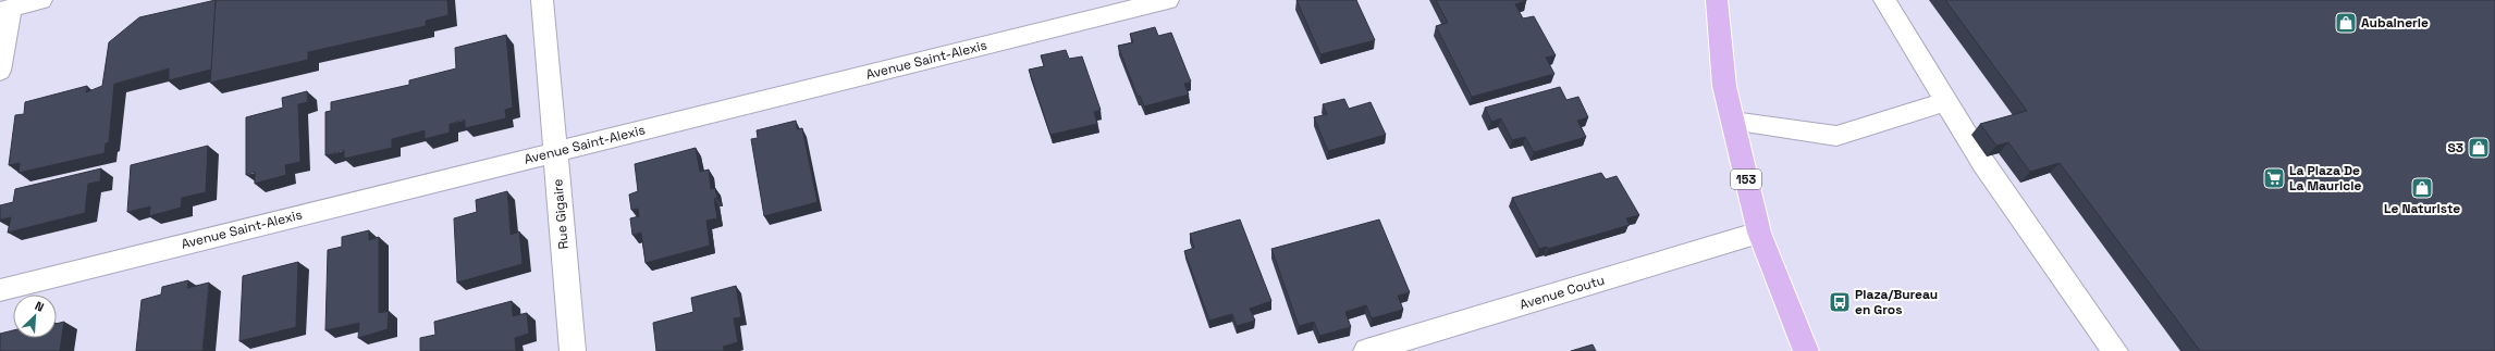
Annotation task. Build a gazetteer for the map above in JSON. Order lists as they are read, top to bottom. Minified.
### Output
{"streets":{"main road":["153"],"street":["Avenue Saint-Alexis","Rue Gigaire","Avenue Coutu"]},"crossings":[["Avenue Saint-Alexis","Rue Gigaire"],["153","Avenue Coutu"]],"places":{"shop":["Aubainerie","S3","Le Naturiste"],"supermarket":["La Plaza De La Mauricie"],"bus stop":["Plaza/Bureau en Gros"]},"north":"top right"}
